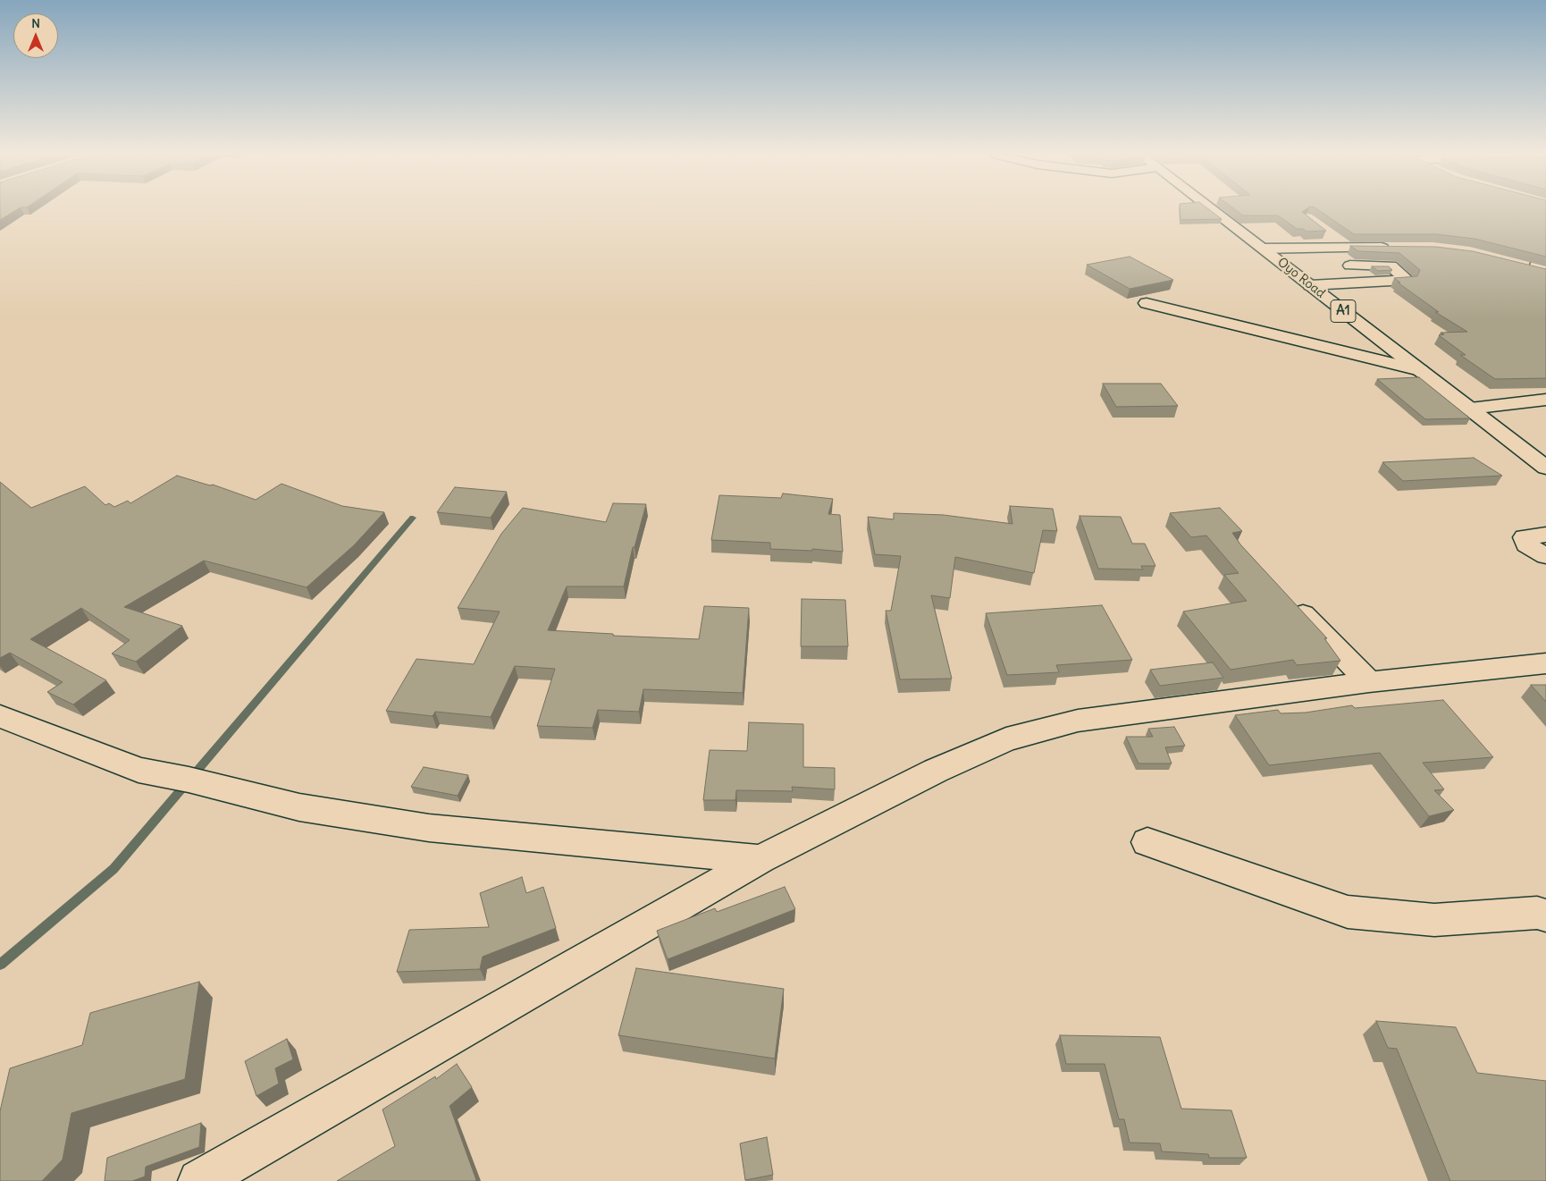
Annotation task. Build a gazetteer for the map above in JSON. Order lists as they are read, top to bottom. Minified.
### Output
{"streets":{"main road":["Oyo Road","A1"]},"north":"top"}
